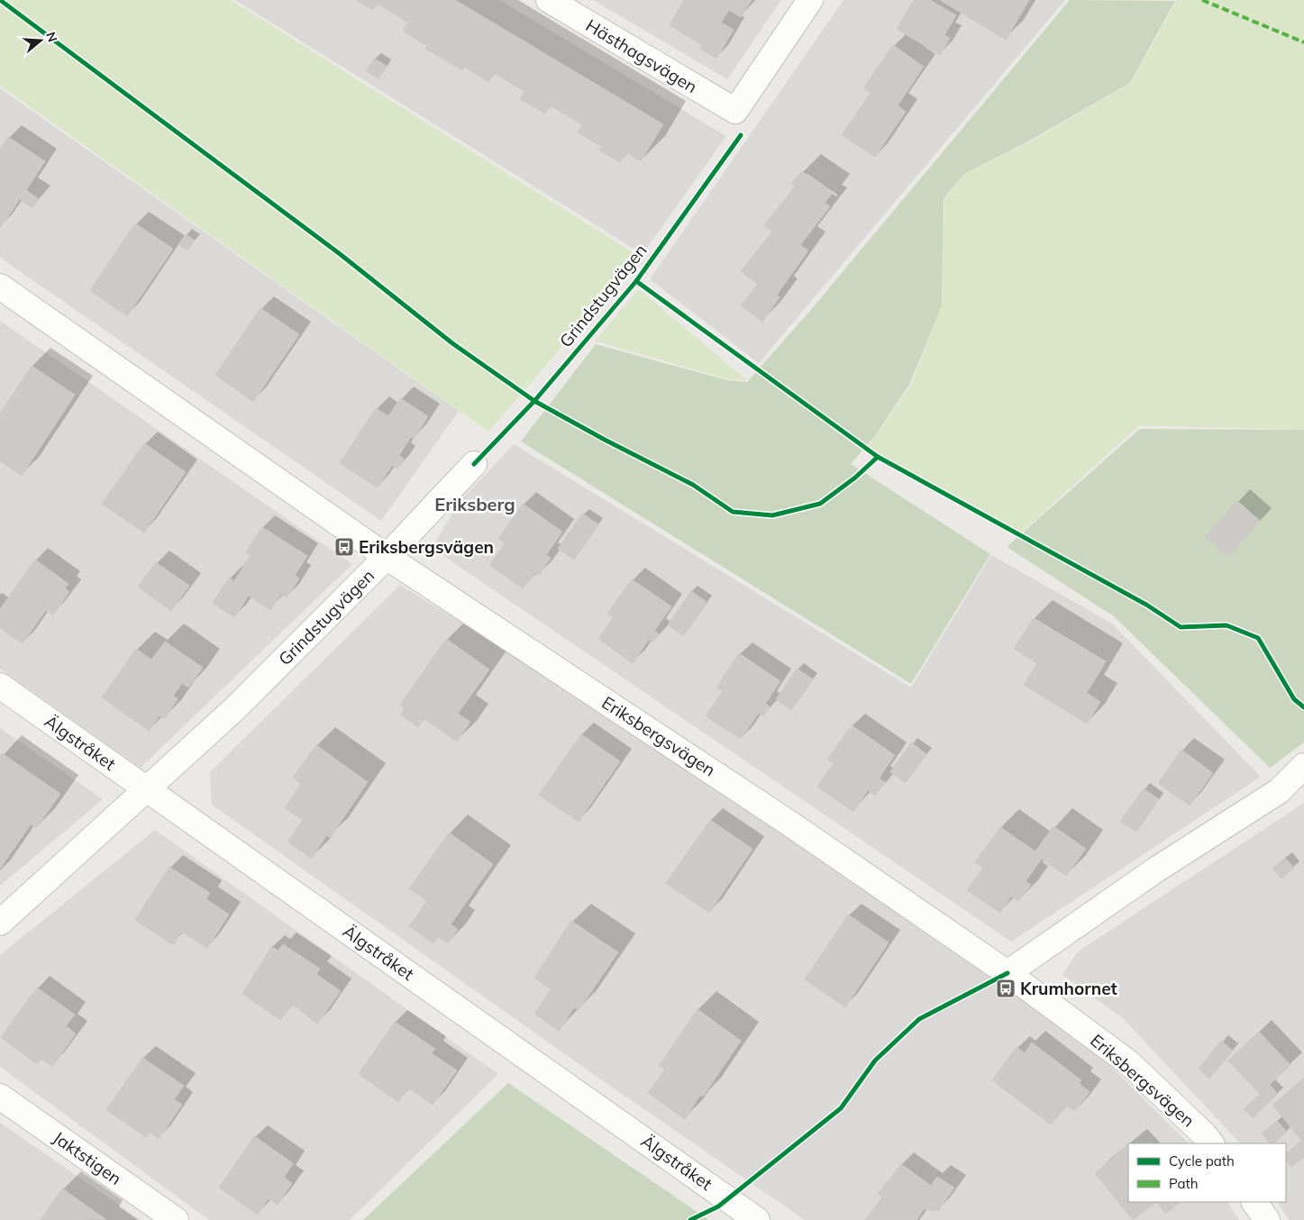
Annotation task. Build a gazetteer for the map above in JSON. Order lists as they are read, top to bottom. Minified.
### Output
{"streets":{"street":["Hästhagsvägen","Grindstugvägen","Eriksbergsvägen","Älgstråket","Jaktstigen"]},"crossings":[["Grindstugvägen","Eriksbergsvägen"],["Grindstugvägen","Älgstråket"]],"districts":["Eriksberg"],"places":{"bus stop":["Eriksbergsvägen","Krumhornet"]},"legend":["Cycle path","Path"],"north":"right"}
